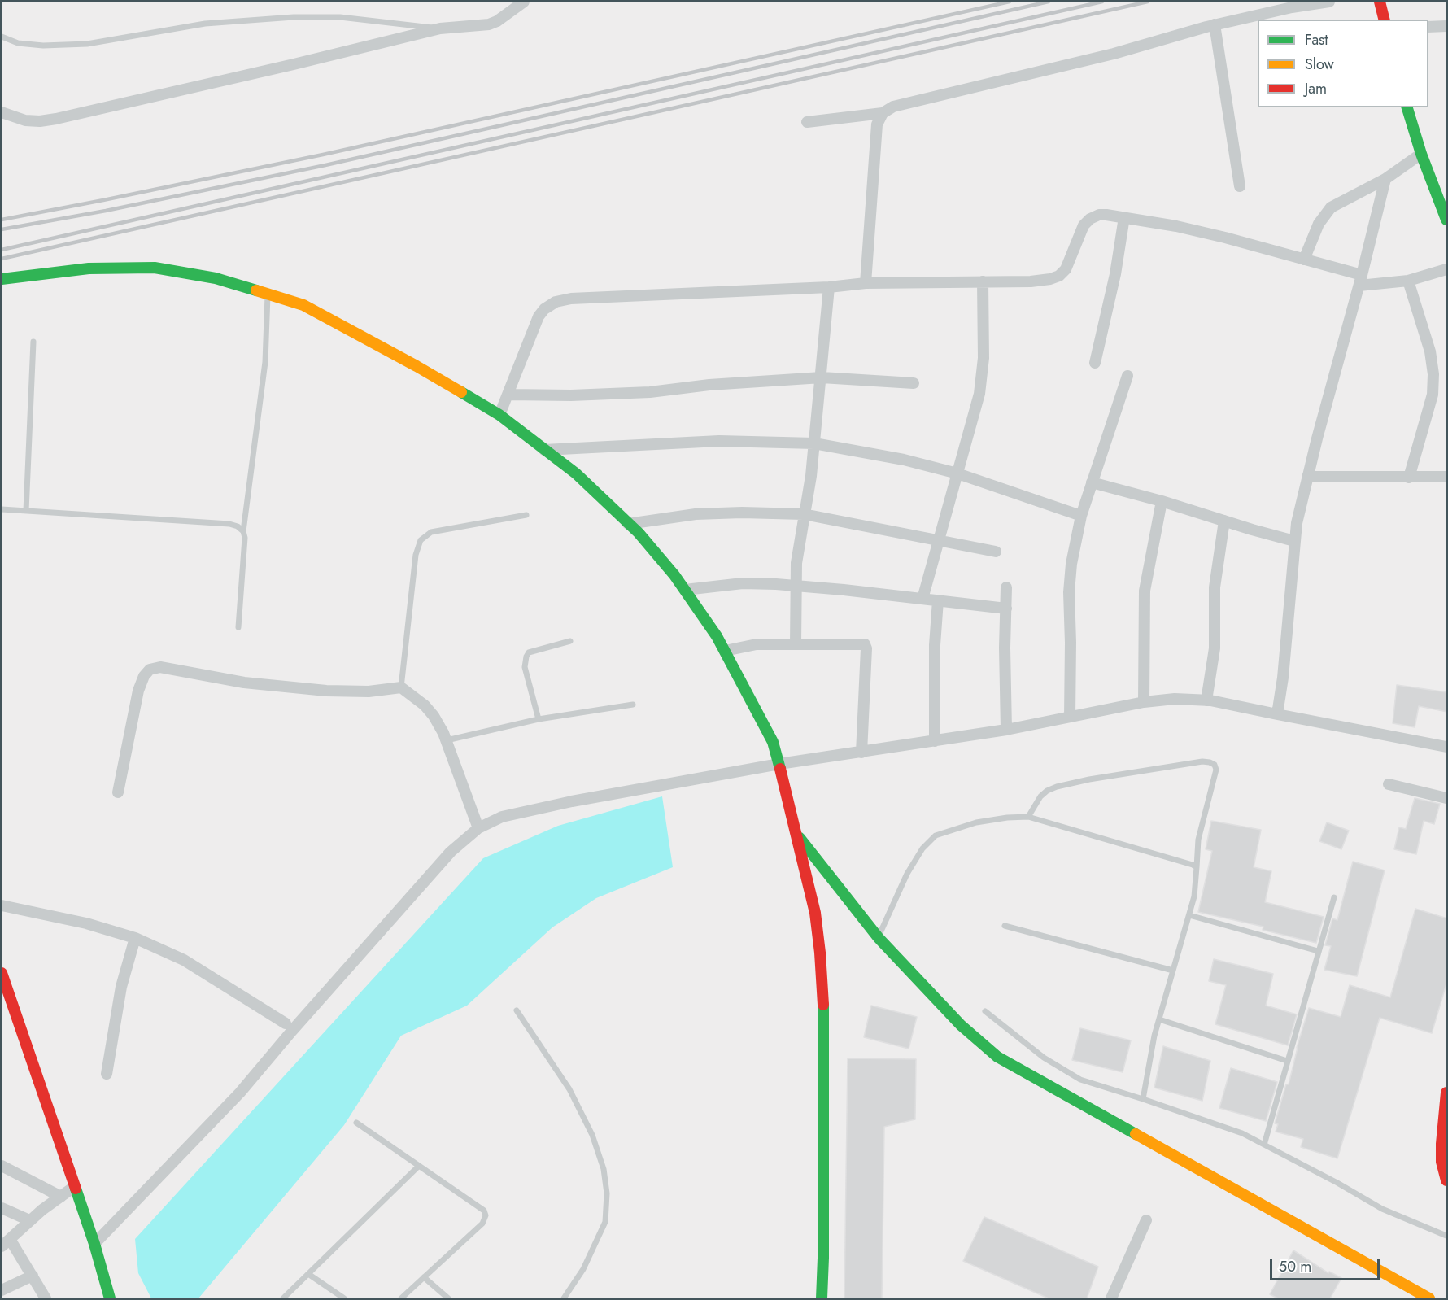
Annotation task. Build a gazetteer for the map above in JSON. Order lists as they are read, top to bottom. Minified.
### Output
{"legend":["Fast","Slow","Jam"],"scale_bar":"50 m"}
